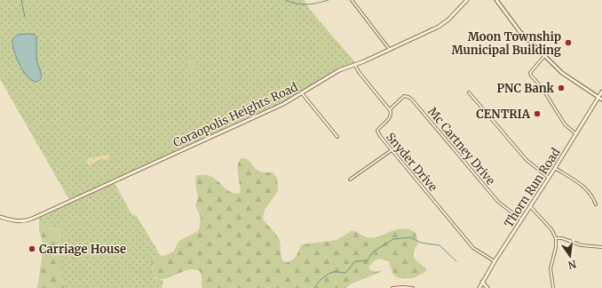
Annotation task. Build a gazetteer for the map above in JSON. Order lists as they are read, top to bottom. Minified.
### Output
{"streets":{"street":["Coraopolis Heights Road","Mc Cartney Drive","Snyder Drive","Thorn Run Road"]},"crossings":[["Mc Cartney Drive","Snyder Drive"],["Mc Cartney Drive","Thorn Run Road"],["Snyder Drive","Thorn Run Road"]],"places":["Moon Township Municipal Building","PNC Bank","CENTRIA","Carriage House"],"north":"bottom"}
